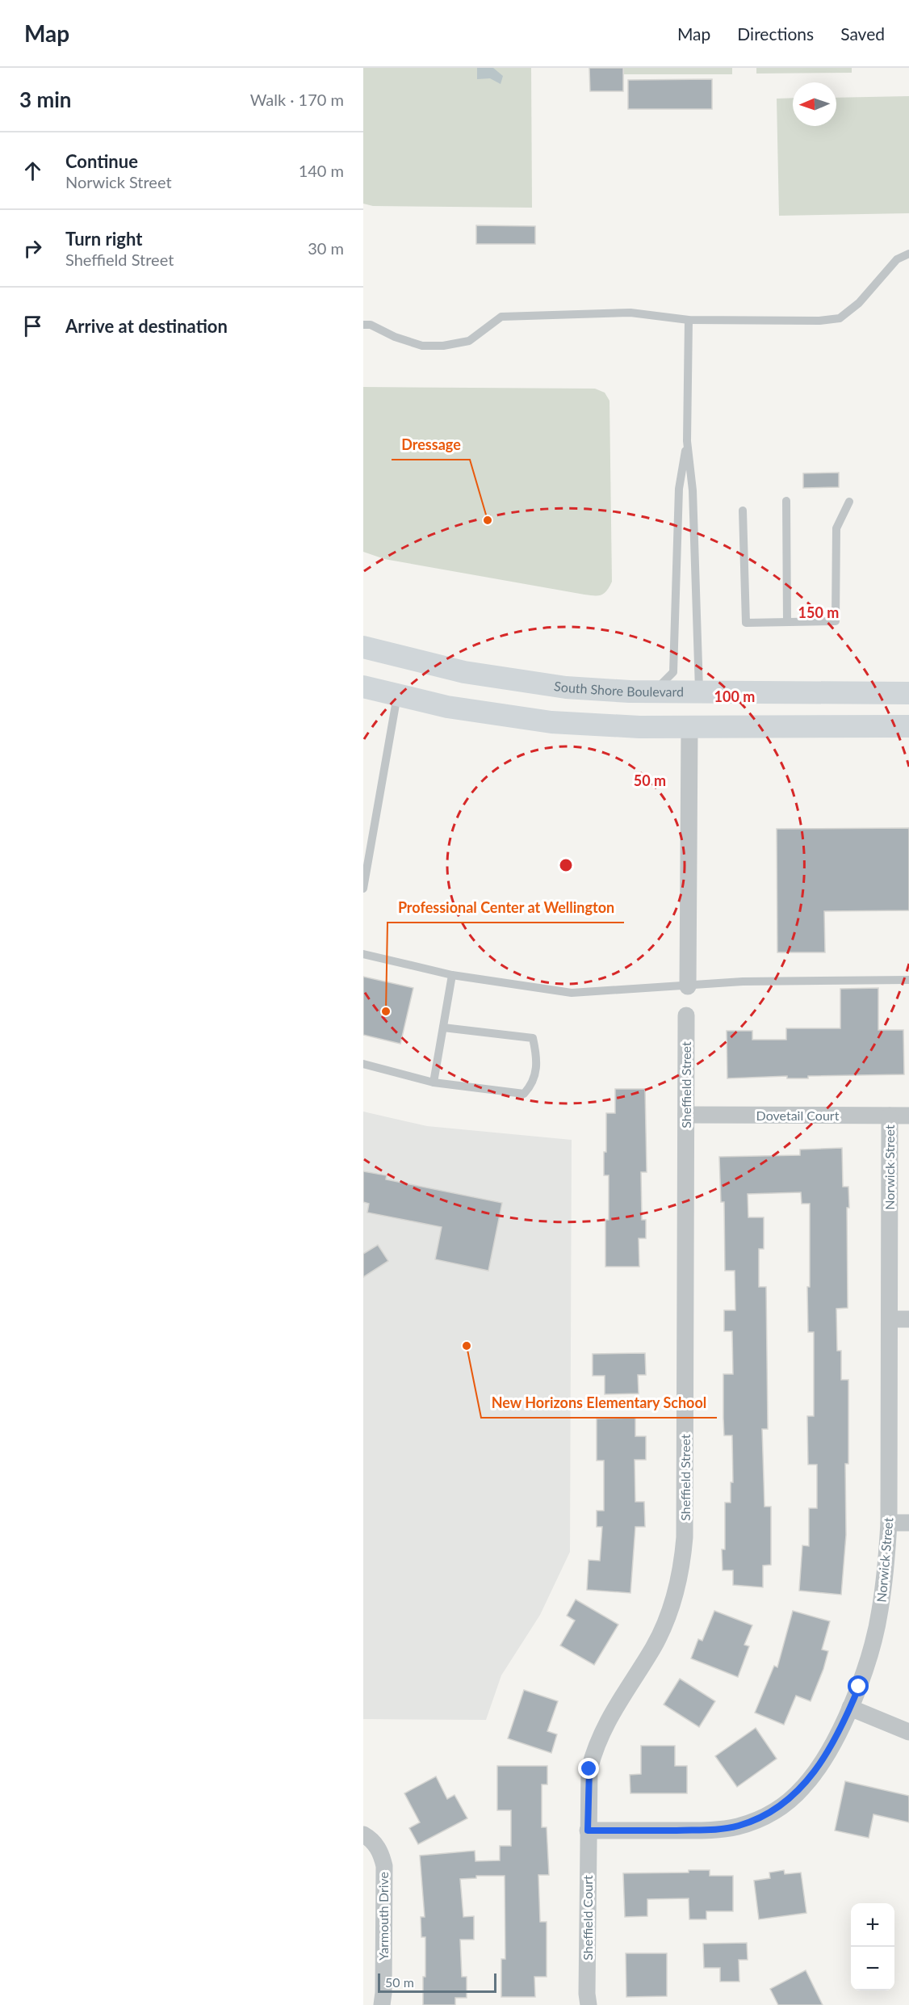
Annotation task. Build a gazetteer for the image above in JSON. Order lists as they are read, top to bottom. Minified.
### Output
{"streets":{"street":["South Shore Boulevard","Sheffield Street","Dovetail Court","Norwick Street","Yarmouth Drive","Sheffield Court"]},"crossings":[["Sheffield Street","Dovetail Court"],["Sheffield Street","Norwick Street"],["Sheffield Street","Sheffield Court"],["Dovetail Court","Norwick Street"],["Norwick Street","Sheffield Court"]],"places":["Dressage","Professional Center at Wellington","New Horizons Elementary School"],"scale_bar":"50 m","north":"left","page":{"header":"Map","nav":["Map","Directions","Saved"],"heading":["3 min","Walk · 170 m"],"list":[["Continue","Norwick Street","140 m"],["Turn right","Sheffield Street","30 m"],"Arrive at destination"],"map_buttons":["+","−"],"scale":"50 m"},"rings":["150 m","100 m","50 m"]}
